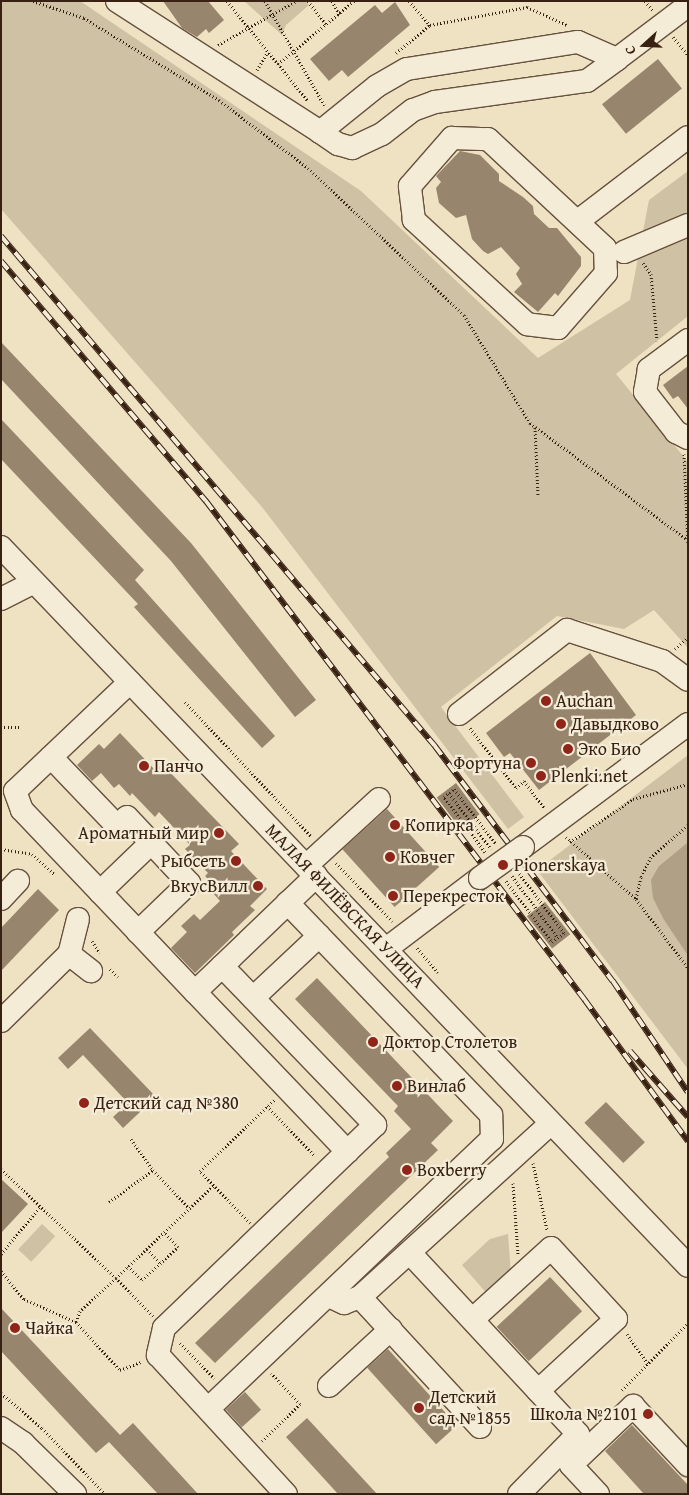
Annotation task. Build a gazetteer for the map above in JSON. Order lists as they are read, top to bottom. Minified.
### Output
{"streets":{"street":["МАЛАЯ ФИЛЁВСКАЯ УЛИЦА"]},"places":["Auchan","Давыдково","Эко Био","Фортуна","Панчо","Plenki.net","Копирка","Ароматный мир","Ковчег","Рыбсеть","Pionerskaya","ВкусВилл","Перекресток","Доктор Столетов","Винлаб","Детский сад №380","Boxberry","Чайка","Детский сад №1855","Школа №2101"],"north":"left"}
